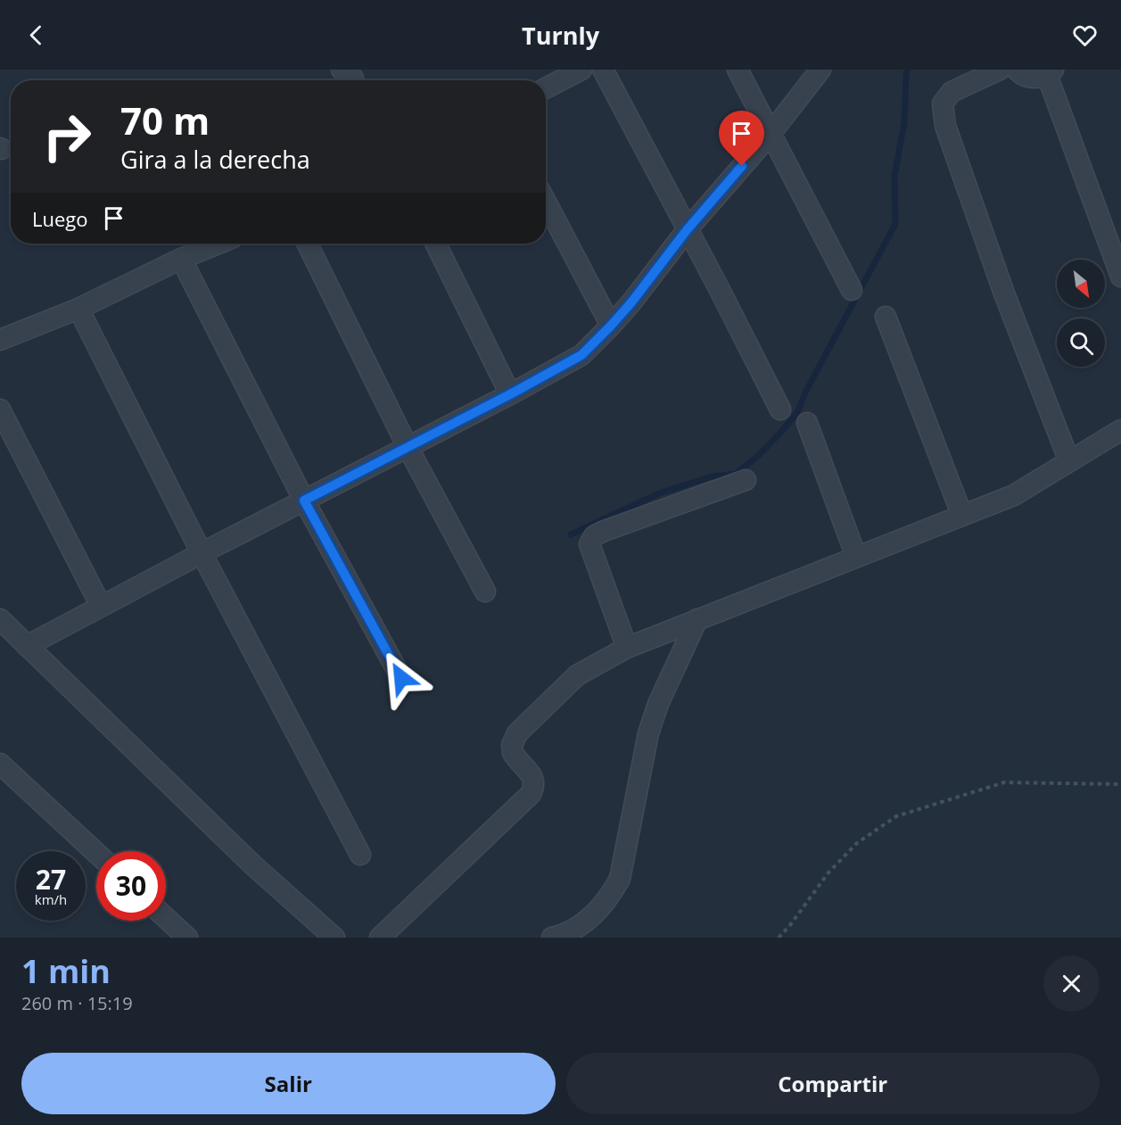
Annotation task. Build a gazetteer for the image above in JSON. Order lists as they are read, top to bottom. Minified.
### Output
{"north":"bottom right","page":{"header":"Turnly","turn":["70 m","Gira a la derecha"],"then":"Luego","speed":"27 km/h","limit":"30","heading":["1 min","260 m · 15:19"],"buttons":["Salir","Compartir"]}}
